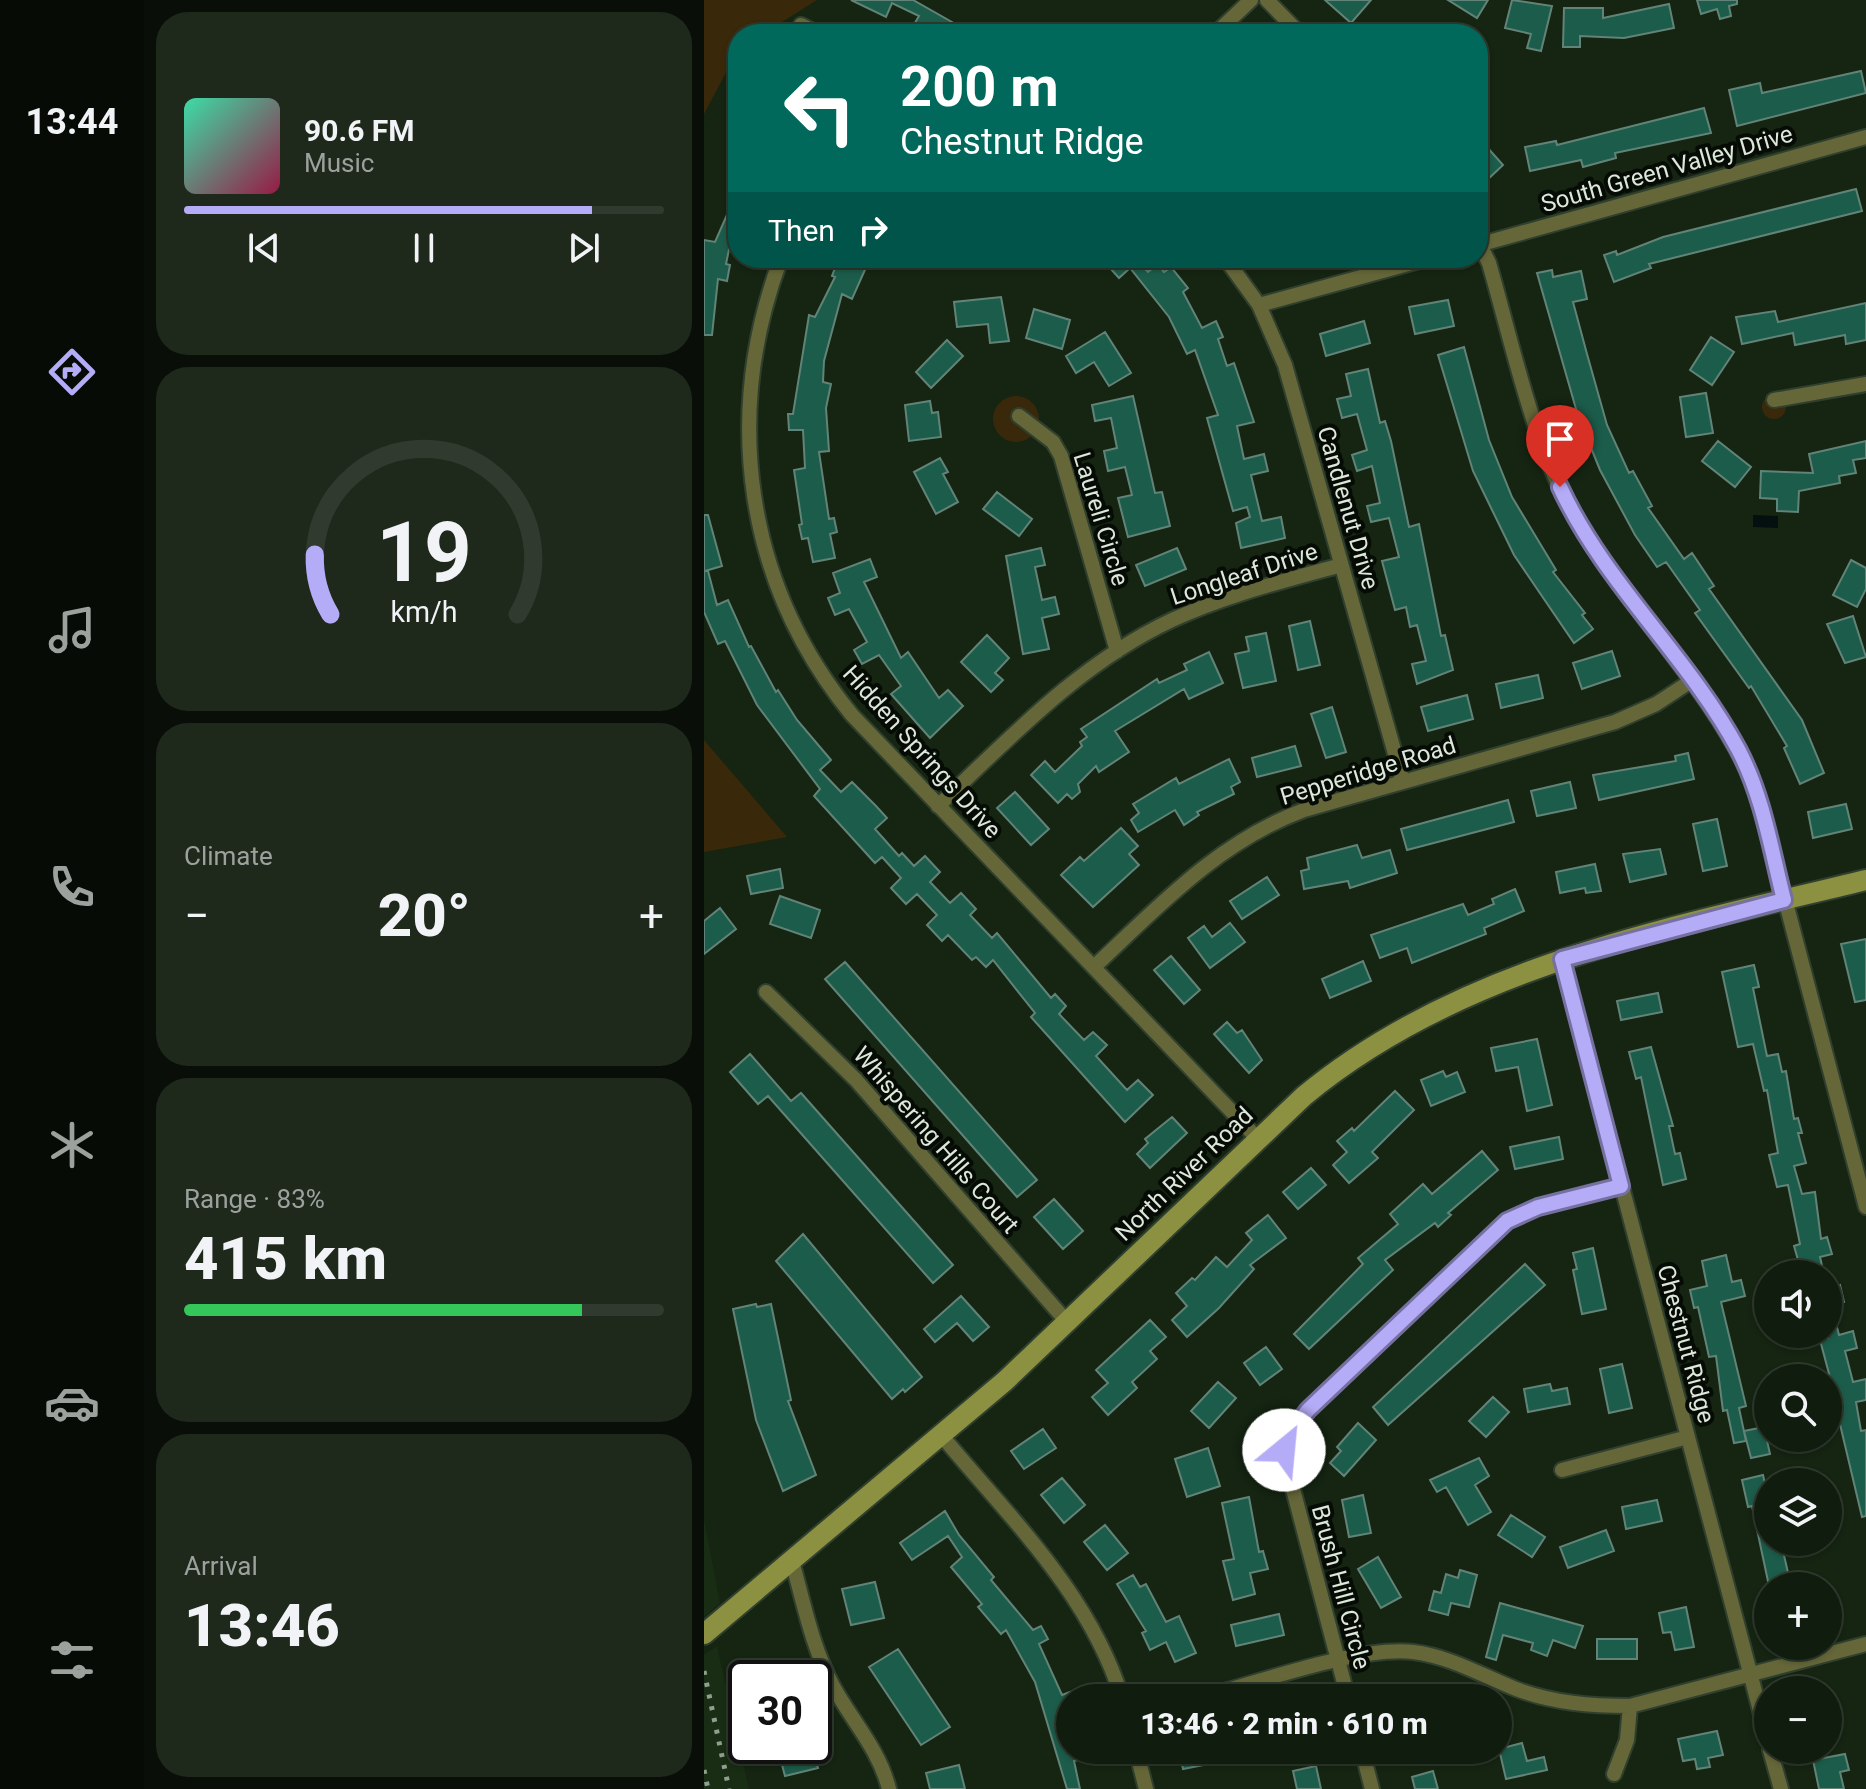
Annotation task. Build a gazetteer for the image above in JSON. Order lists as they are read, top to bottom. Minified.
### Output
{"streets":{"street":["South Green Valley Drive","Candlenut Drive","Laureli Circle","Longleaf Drive","Hidden Springs Drive","Pepperidge Road","Whispering Hills Court","North River Road","Chestnut Ridge","Brush Hill Circle"]},"crossings":[["Candlenut Drive","Longleaf Drive"],["Candlenut Drive","Pepperidge Road"],["Laureli Circle","Longleaf Drive"],["Longleaf Drive","Hidden Springs Drive"],["Hidden Springs Drive","Pepperidge Road"],["Hidden Springs Drive","North River Road"],["Whispering Hills Court","North River Road"],["North River Road","Chestnut Ridge"]],"page":{"tabs":"13:44","turn":["200 m","Chestnut Ridge"],"song":["90.6 FM","Music"],"then":"Then","tile":["Climate",["Range · 83%","415 km"],["Arrival","13:46"]],"heat":["−","20°","+"],"map_buttons":["+","−"],"limit":"30","trip":"13:46 · 2 min · 610 m","gauge":["19","km/h"]}}
